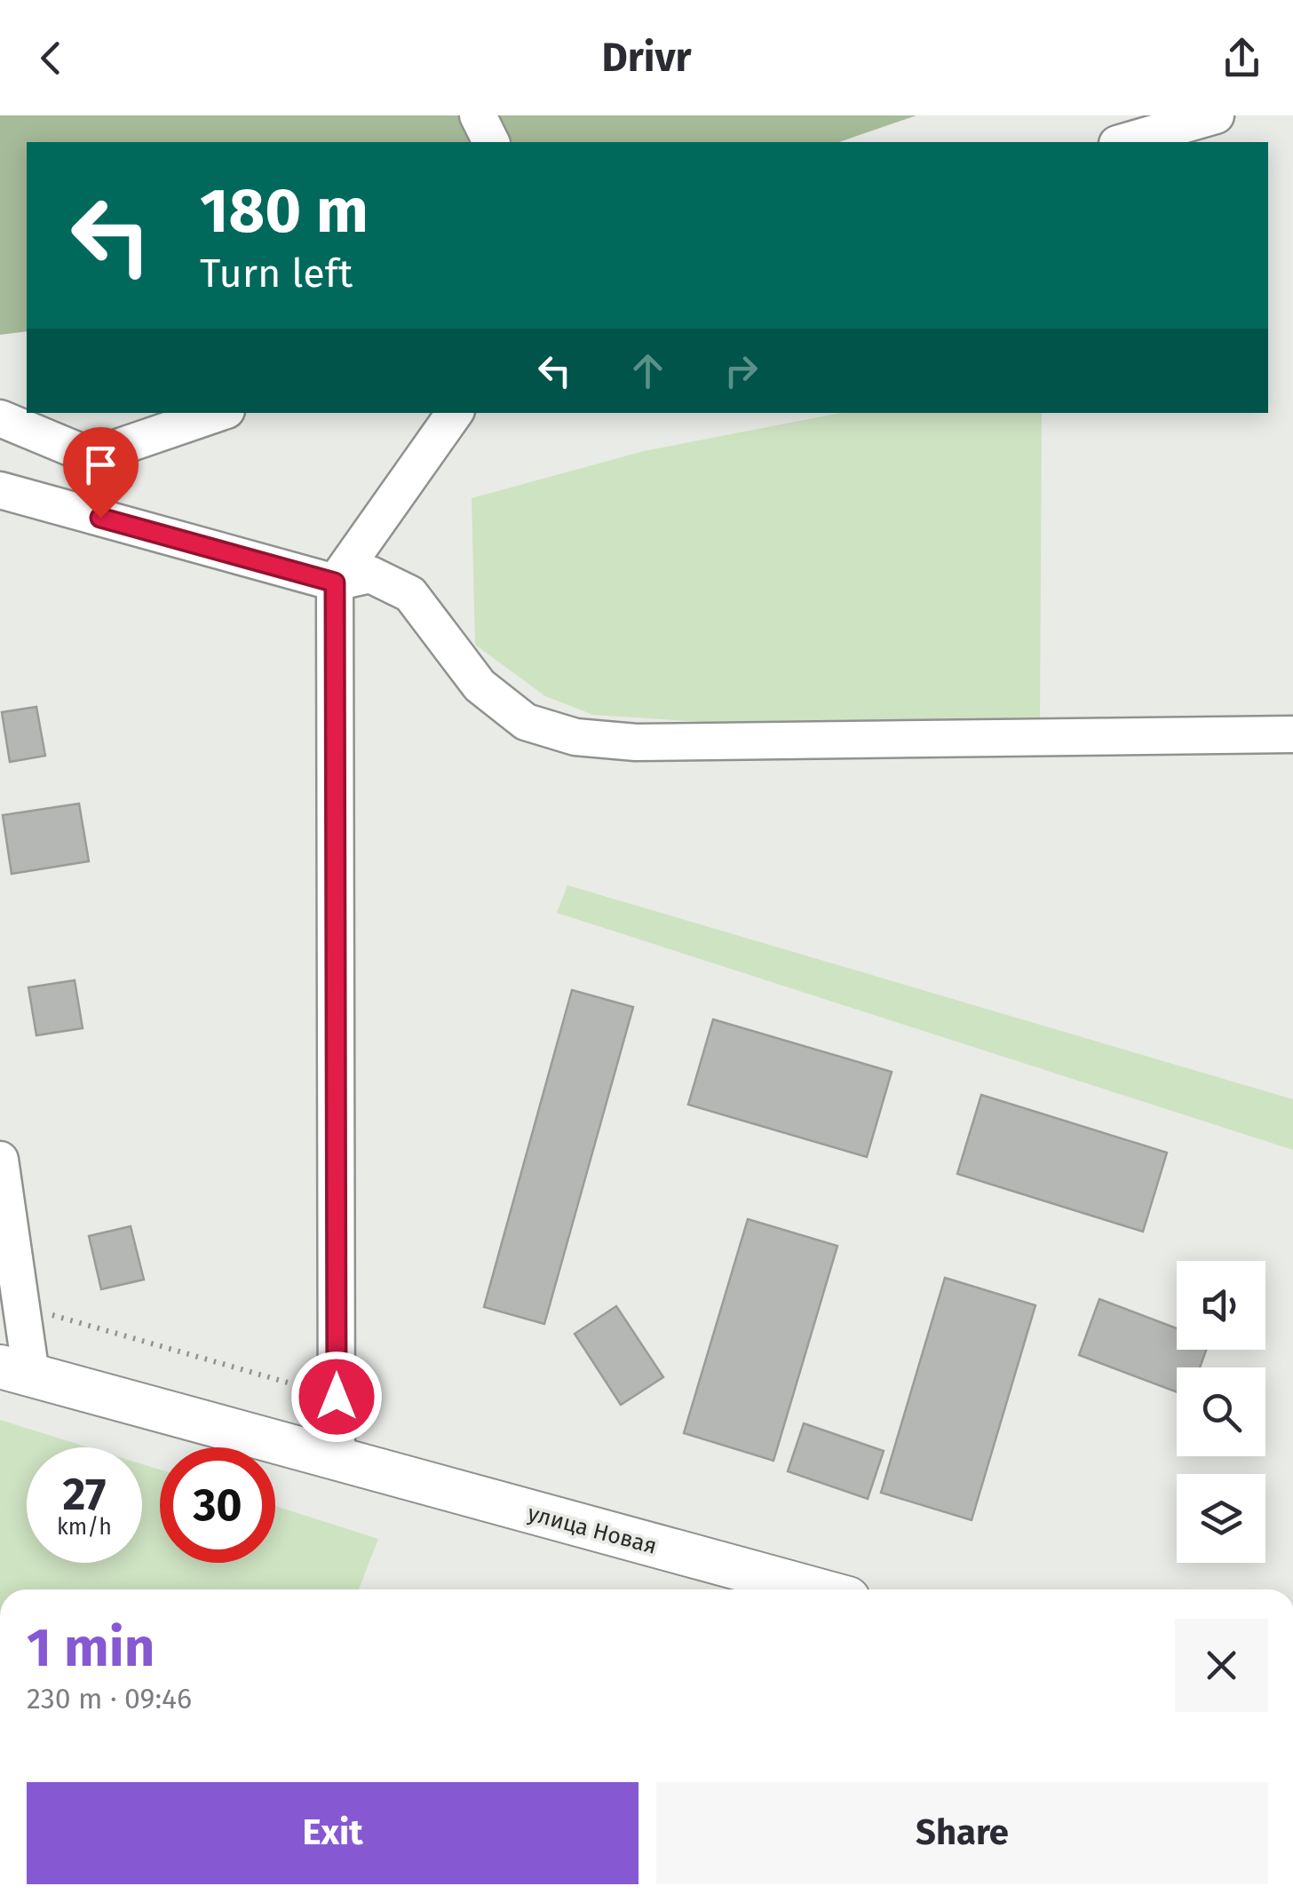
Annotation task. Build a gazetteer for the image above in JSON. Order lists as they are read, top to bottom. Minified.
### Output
{"streets":{"street":["улица Новая"]},"page":{"header":"Drivr","turn":["180 m","Turn left"],"speed":"27 km/h","limit":"30","heading":["1 min","230 m · 09:46"],"buttons":["Exit","Share"]}}
